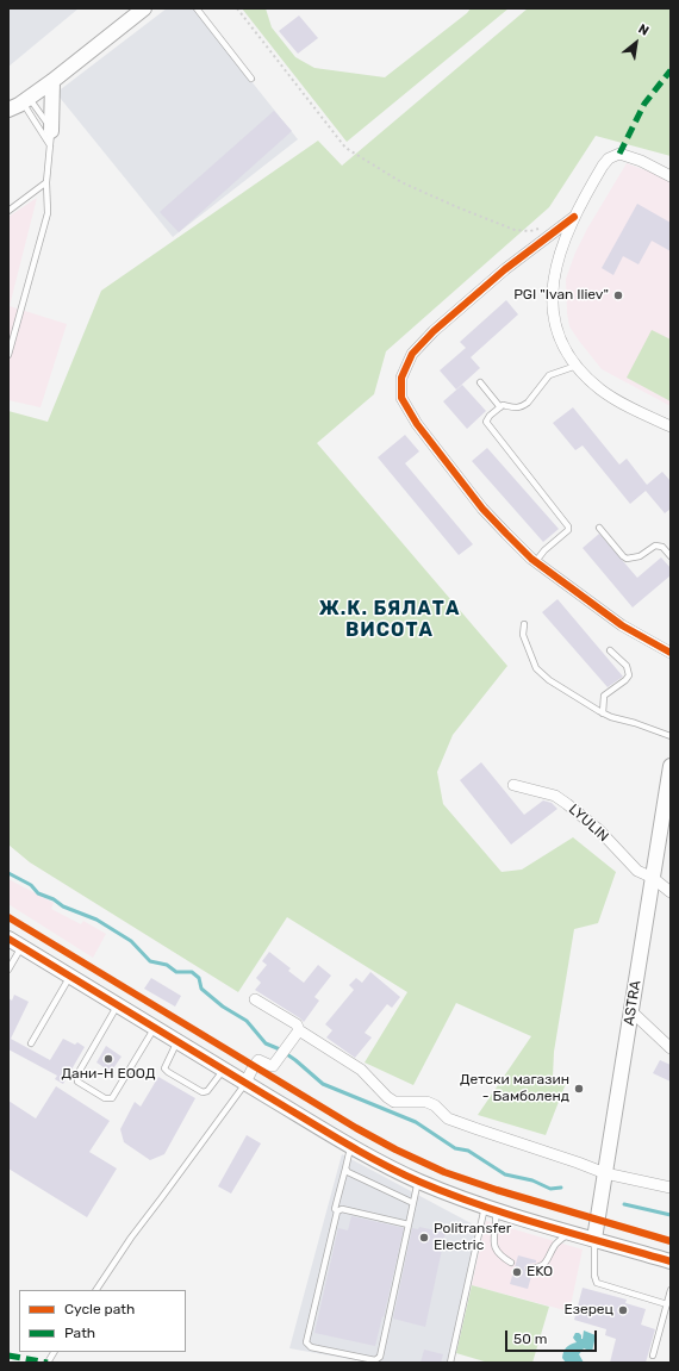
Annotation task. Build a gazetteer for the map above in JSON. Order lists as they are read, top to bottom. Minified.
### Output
{"streets":{"street":["LYULIN","ASTRA"]},"crossings":[["LYULIN","ASTRA"]],"districts":["Ж.К. БЯЛАТА ВИСОТА"],"places":["PGI \"Ivan Iliev\"","Дани-Н ЕООД","Детски магазин - Бамболенд","Politransfer Electric","EKO","Езерец"],"legend":["Cycle path","Path"],"scale_bar":"50 m","north":"top right"}
